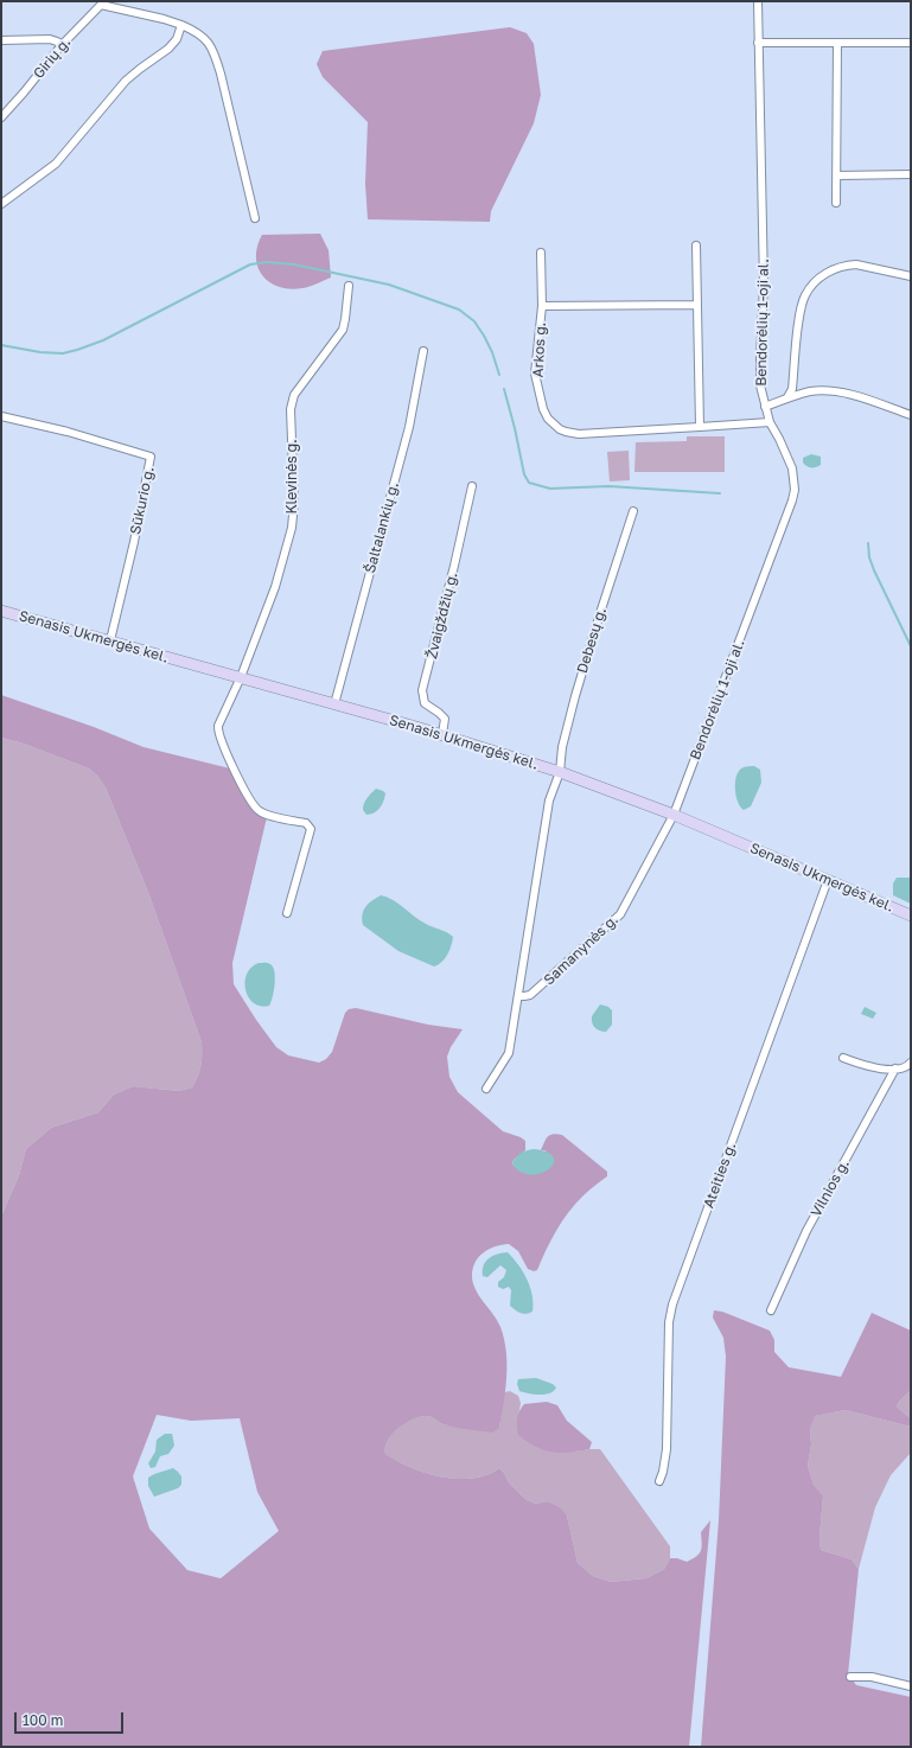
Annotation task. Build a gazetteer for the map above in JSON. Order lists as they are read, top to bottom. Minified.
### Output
{"streets":{"main road":["Senasis Ukmergės kel."],"street":["Girių g.","Bendorėlių 1-oji al.","Arkos g.","Klevinės g.","Sūkurio g.","Šaltalankių g.","Žvaigždžių g.","Debesų g.","Samanynės g.","Ateities g.","Vilnios g."]},"crossings":[["Bendorėlių 1-oji al.","Arkos g."],["Bendorėlių 1-oji al.","Senasis Ukmergės kel."],["Bendorėlių 1-oji al.","Samanynės g."],["Klevinės g.","Senasis Ukmergės kel."],["Sūkurio g.","Senasis Ukmergės kel."],["Šaltalankių g.","Senasis Ukmergės kel."],["Žvaigždžių g.","Senasis Ukmergės kel."],["Senasis Ukmergės kel.","Debesų g."],["Senasis Ukmergės kel.","Samanynės g."],["Senasis Ukmergės kel.","Ateities g."],["Debesų g.","Samanynės g."]],"scale_bar":"100 m"}
